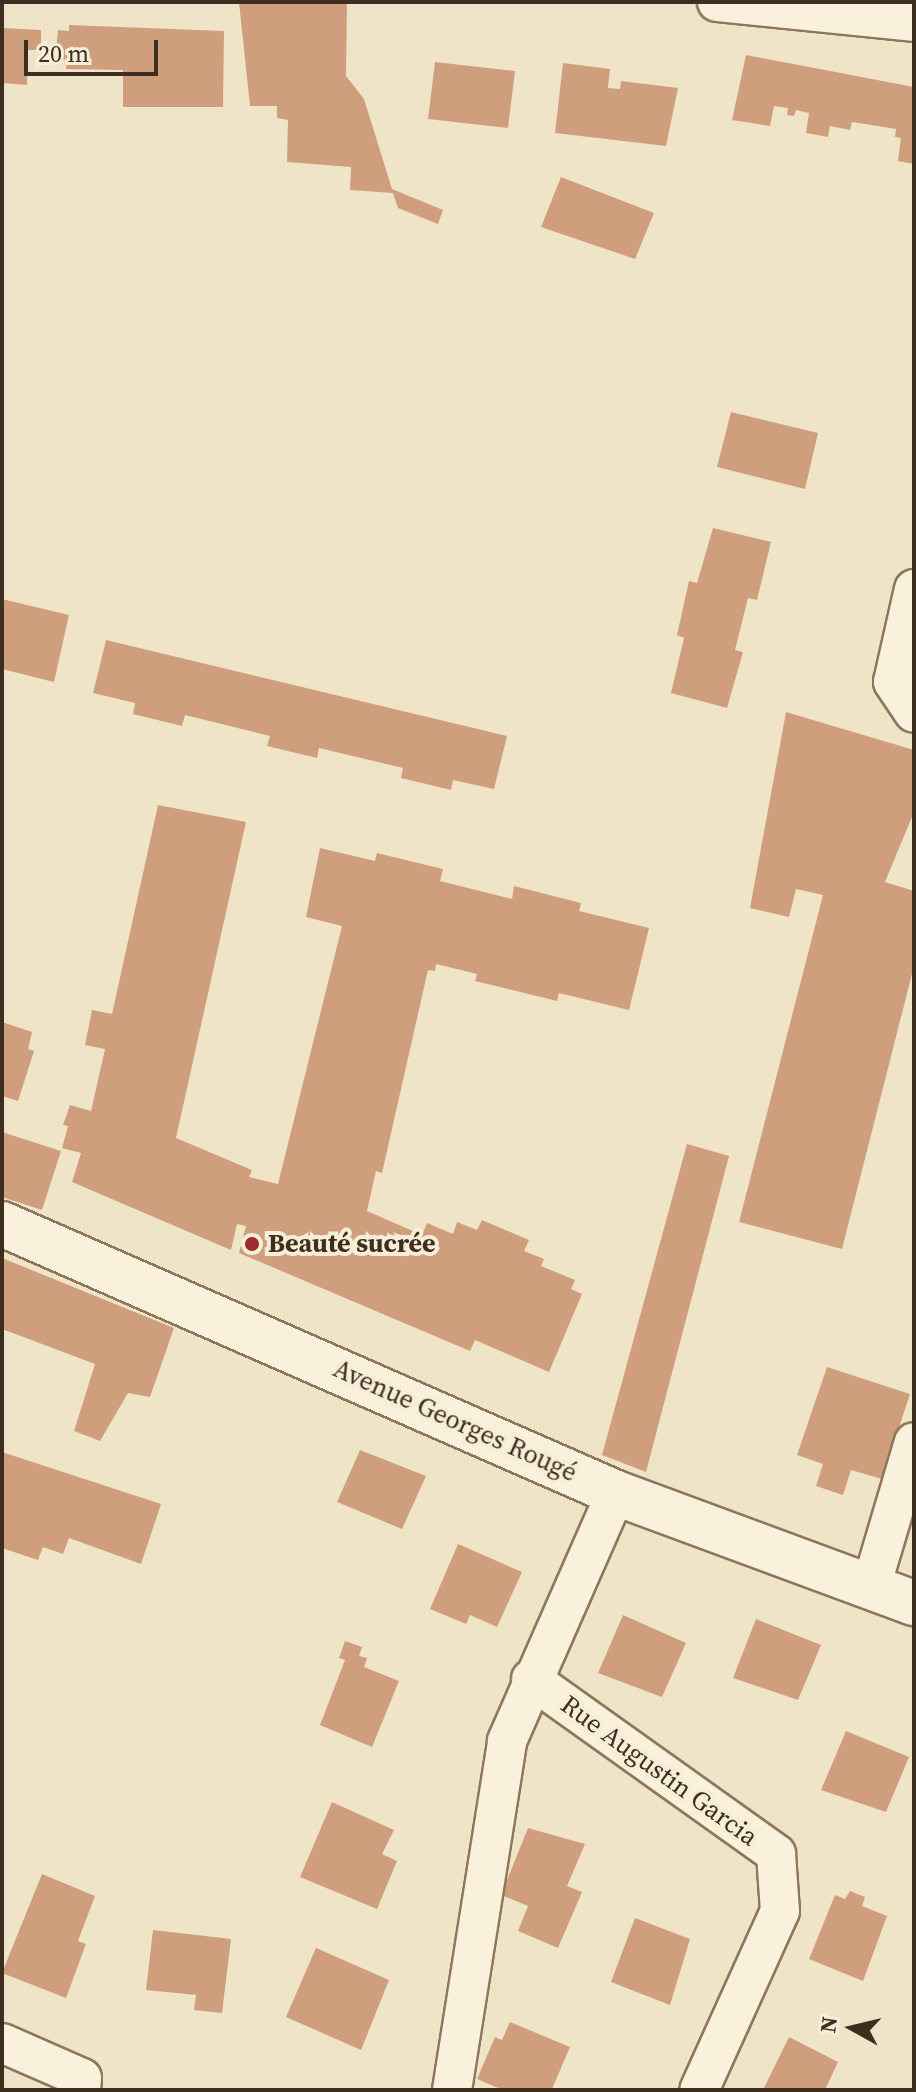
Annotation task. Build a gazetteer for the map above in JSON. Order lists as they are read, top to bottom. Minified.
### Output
{"streets":{"street":["Avenue Georges Rougé","Rue Augustin Garcia"]},"crossings":[["Avenue Georges Rougé","Rue Augustin Garcia"]],"places":["Beauté sucrée"],"scale_bar":"20 m","north":"left"}
